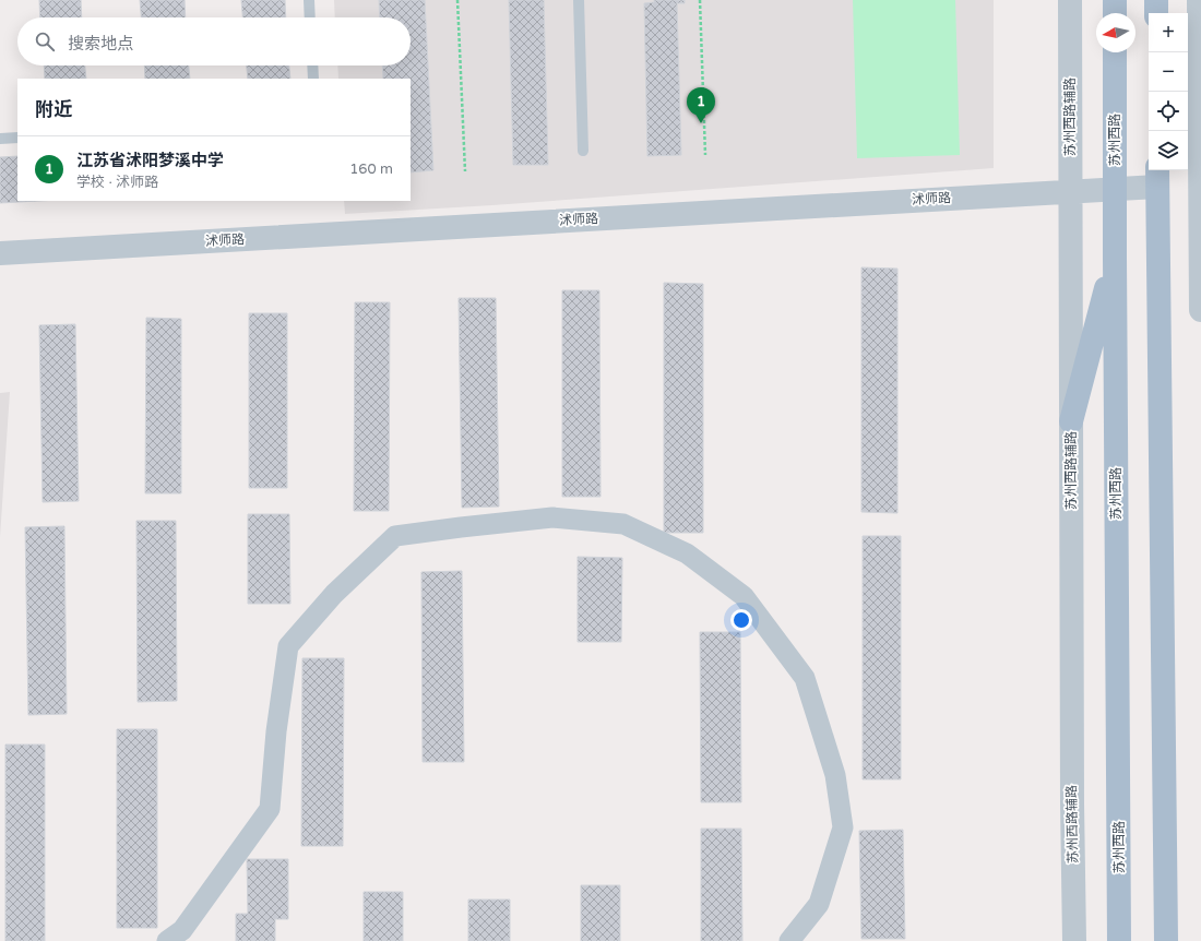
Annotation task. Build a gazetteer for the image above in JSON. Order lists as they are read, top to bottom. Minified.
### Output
{"streets":{"main road":["苏州西路"],"street":["苏州西路辅路","沭师路"]},"crossings":[["苏州西路辅路","沭师路"],["苏州西路","沭师路"]],"north":"left","page":{"map_buttons":["+","−"],"search":"搜索地点","heading":"附近","pins":"1","list":[{"mark":"1","name":"江苏省沭阳梦溪中学","note":"学校 · 沭师路","value":"160 m"}]}}
